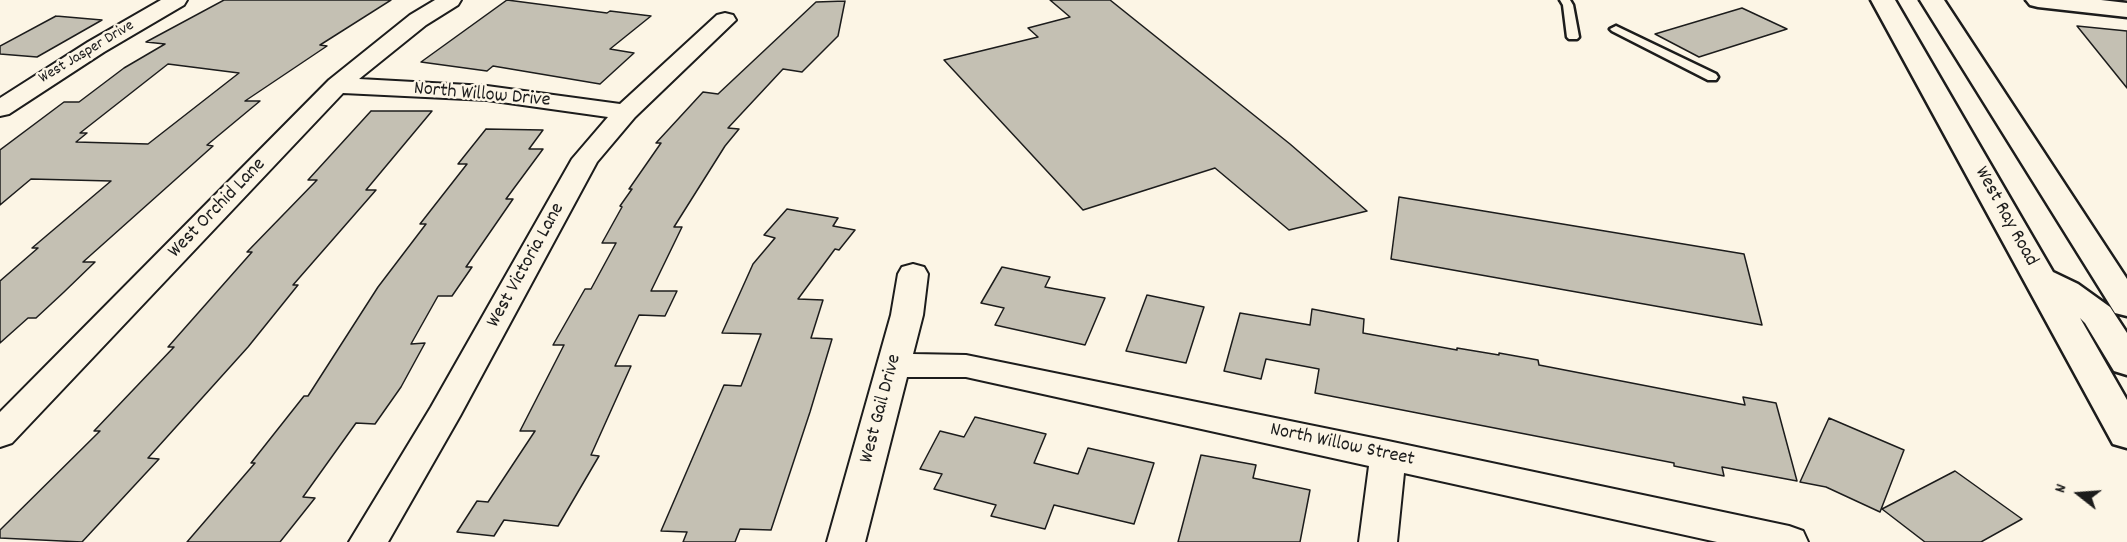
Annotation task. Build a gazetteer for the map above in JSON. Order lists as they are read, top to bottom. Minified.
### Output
{"streets":{"main road":["West Ray Road"],"street":["West Jasper Drive","North Willow Drive","West Orchid Lane","West Victoria Lane","West Gail Drive","North Willow Street"]},"crossings":[["North Willow Drive","West Orchid Lane"],["North Willow Drive","West Victoria Lane"],["West Gail Drive","North Willow Street"]],"north":"left"}
